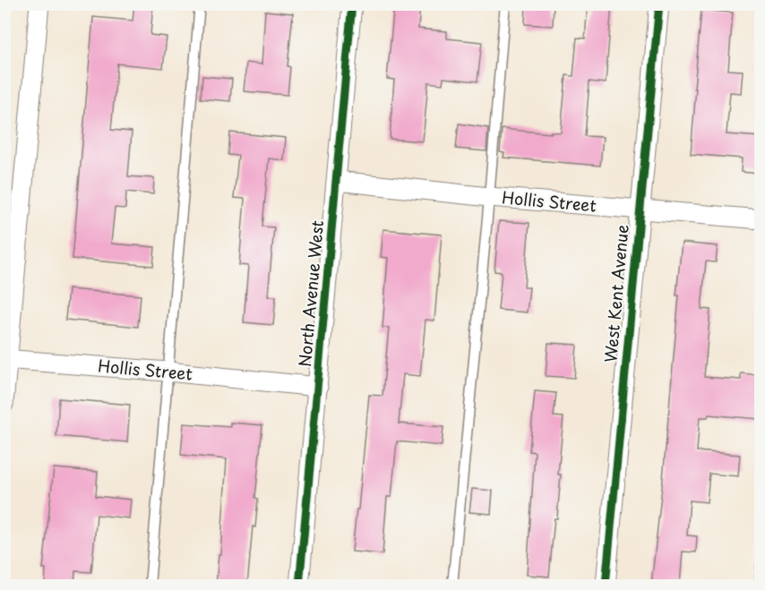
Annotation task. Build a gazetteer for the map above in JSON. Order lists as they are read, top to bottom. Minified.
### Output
{"streets":{"street":["Hollis Street","North Avenue West","West Kent Avenue"]},"crossings":[["Hollis Street","North Avenue West"],["Hollis Street","West Kent Avenue"]]}
